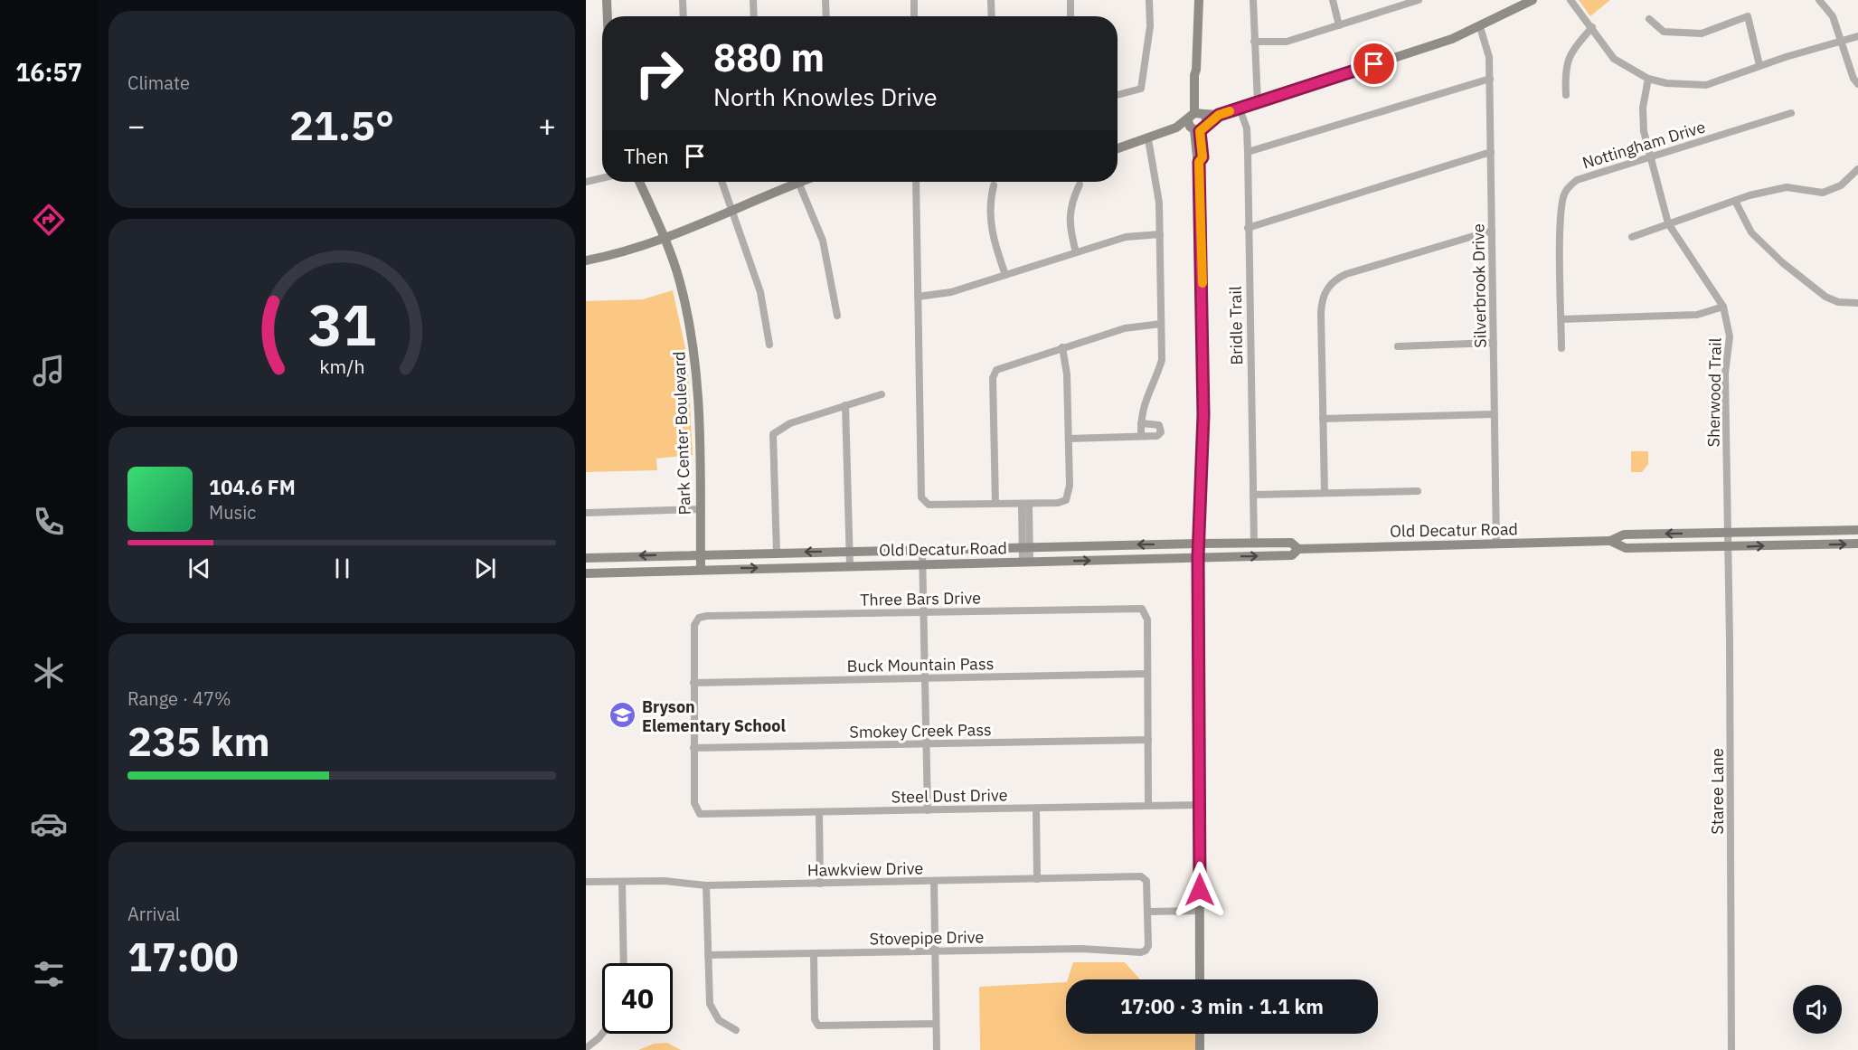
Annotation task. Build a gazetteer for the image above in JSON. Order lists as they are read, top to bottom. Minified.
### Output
{"streets":{"main road":["Park Center Boulevard","Old Decatur Road"],"street":["Nottingham Drive","Silverbrook Drive","Bridle Trail","Sherwood Trail","Three Bars Drive","Buck Mountain Pass","Smokey Creek Pass","Staree Lane","Steel Dust Drive","Hawkview Drive","Stovepipe Drive"]},"crossings":[["Nottingham Drive","Sherwood Trail"],["Silverbrook Drive","Old Decatur Road"],["Bridle Trail","Old Decatur Road"],["Sherwood Trail","Old Decatur Road"],["Sherwood Trail","Staree Lane"],["Park Center Boulevard","Old Decatur Road"],["Old Decatur Road","Staree Lane"],["Three Bars Drive","Buck Mountain Pass"],["Smokey Creek Pass","Steel Dust Drive"],["Hawkview Drive","Stovepipe Drive"]],"places":{"school or university":["Bryson Elementary School"]},"page":{"tabs":"16:57","tile":["Climate",["Range · 47%","235 km"],["Arrival","17:00"]],"turn":["880 m","North Knowles Drive"],"heat":["−","21.5°","+"],"then":"Then","song":["104.6 FM","Music"],"limit":"40","trip":"17:00 · 3 min · 1.1 km","gauge":["31","km/h"]}}
